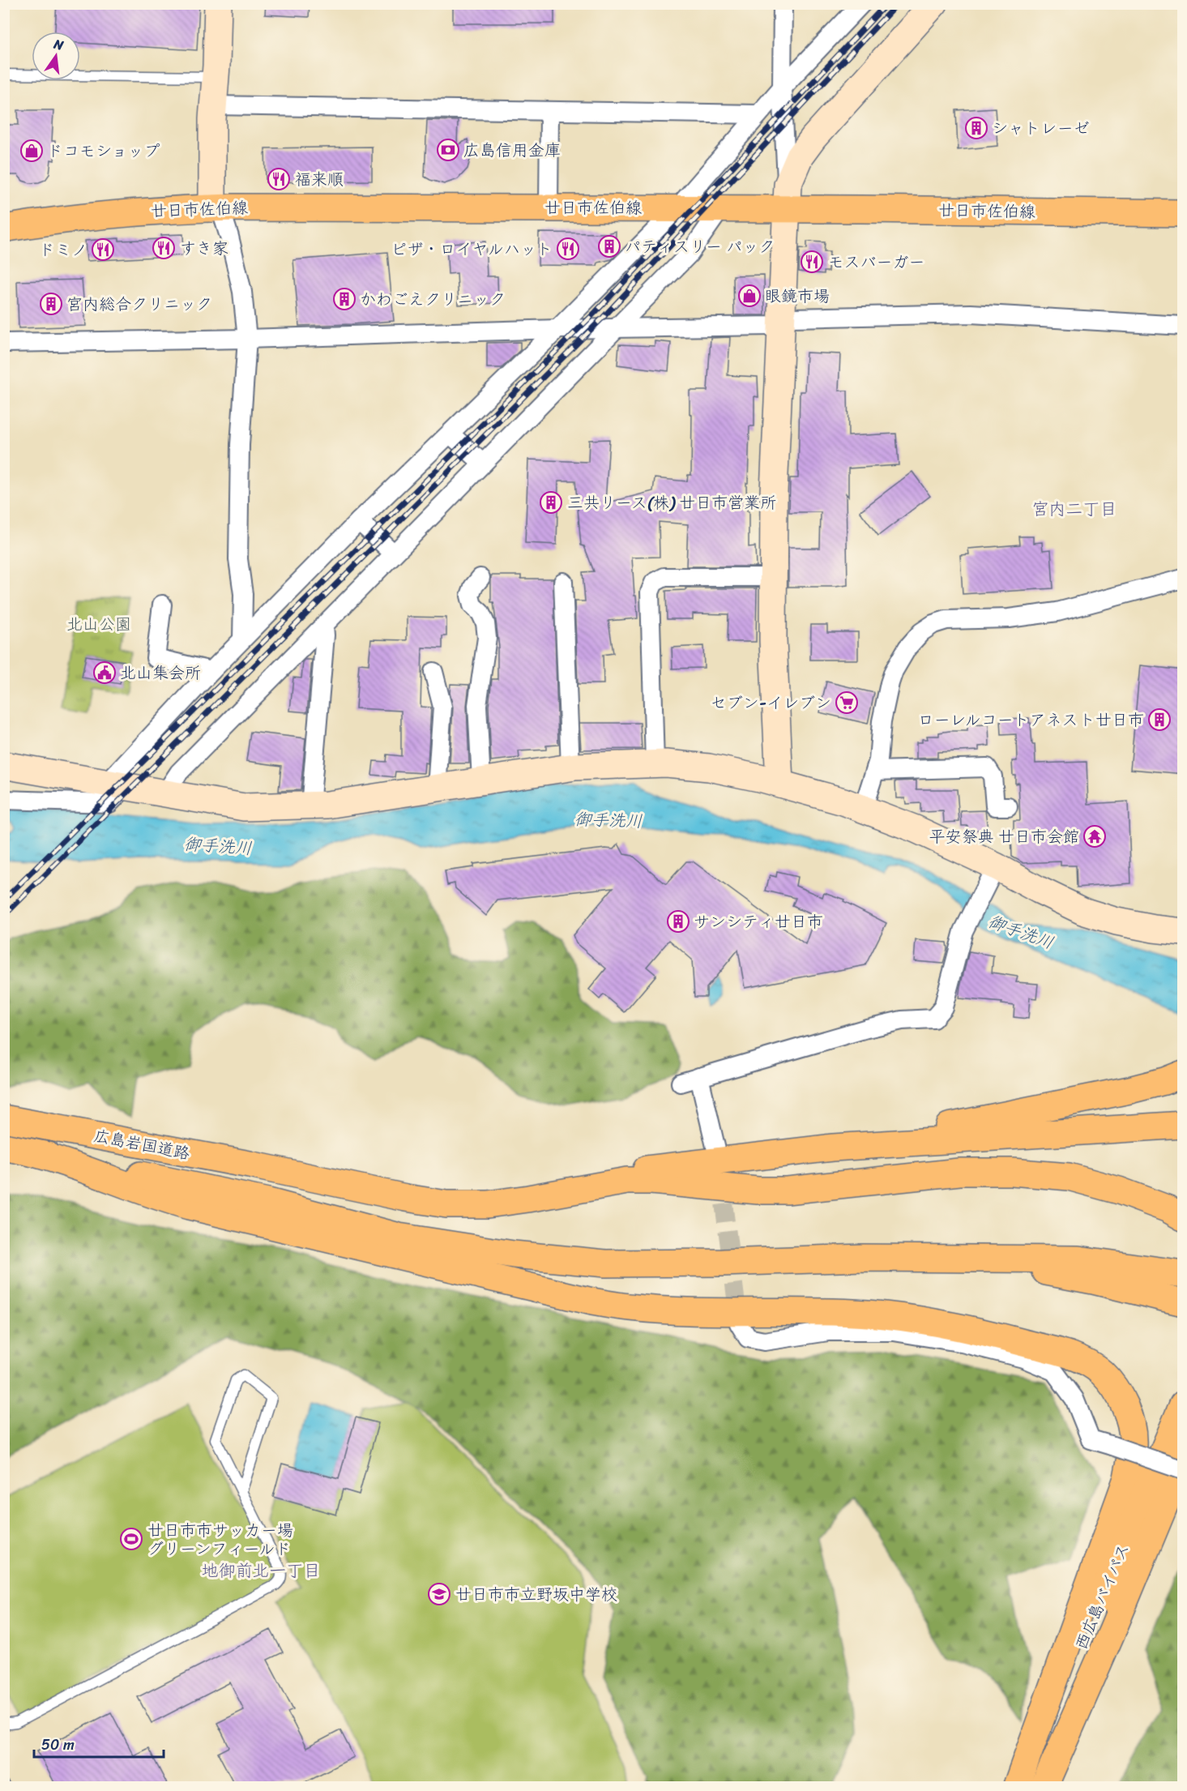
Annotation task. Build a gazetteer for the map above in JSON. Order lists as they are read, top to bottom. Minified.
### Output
{"streets":{"main road":["廿日市佐伯線","広島岩国道路","西広島バイパス"]},"districts":["宮内二丁目","地御前北一丁目"],"water":["御手洗川"],"parks":["北山公園"],"places":{"building":["シャトレーゼ","パティスリー パック","かわごえクリニック","宮内総合クリニック","三共リース(株) 廿日市営業所","ローレルコートアネスト廿日市","サンシティ廿日市"],"bank":["広島信用金庫"],"shop":["ドコモショップ","眼鏡市場"],"restaurant":["福来順","すき家","ピザ・ロイヤルハット","ドミノ","モスバーガー"],"public building":["北山集会所"],"supermarket":["セブン-イレブン"],"temple":["平安祭典 廿日市会館"],"sports":["廿日市市サッカー場 グリーンフィールド"],"school or university":["廿日市市立野坂中学校"]},"scale_bar":"50 m","north":"top"}
